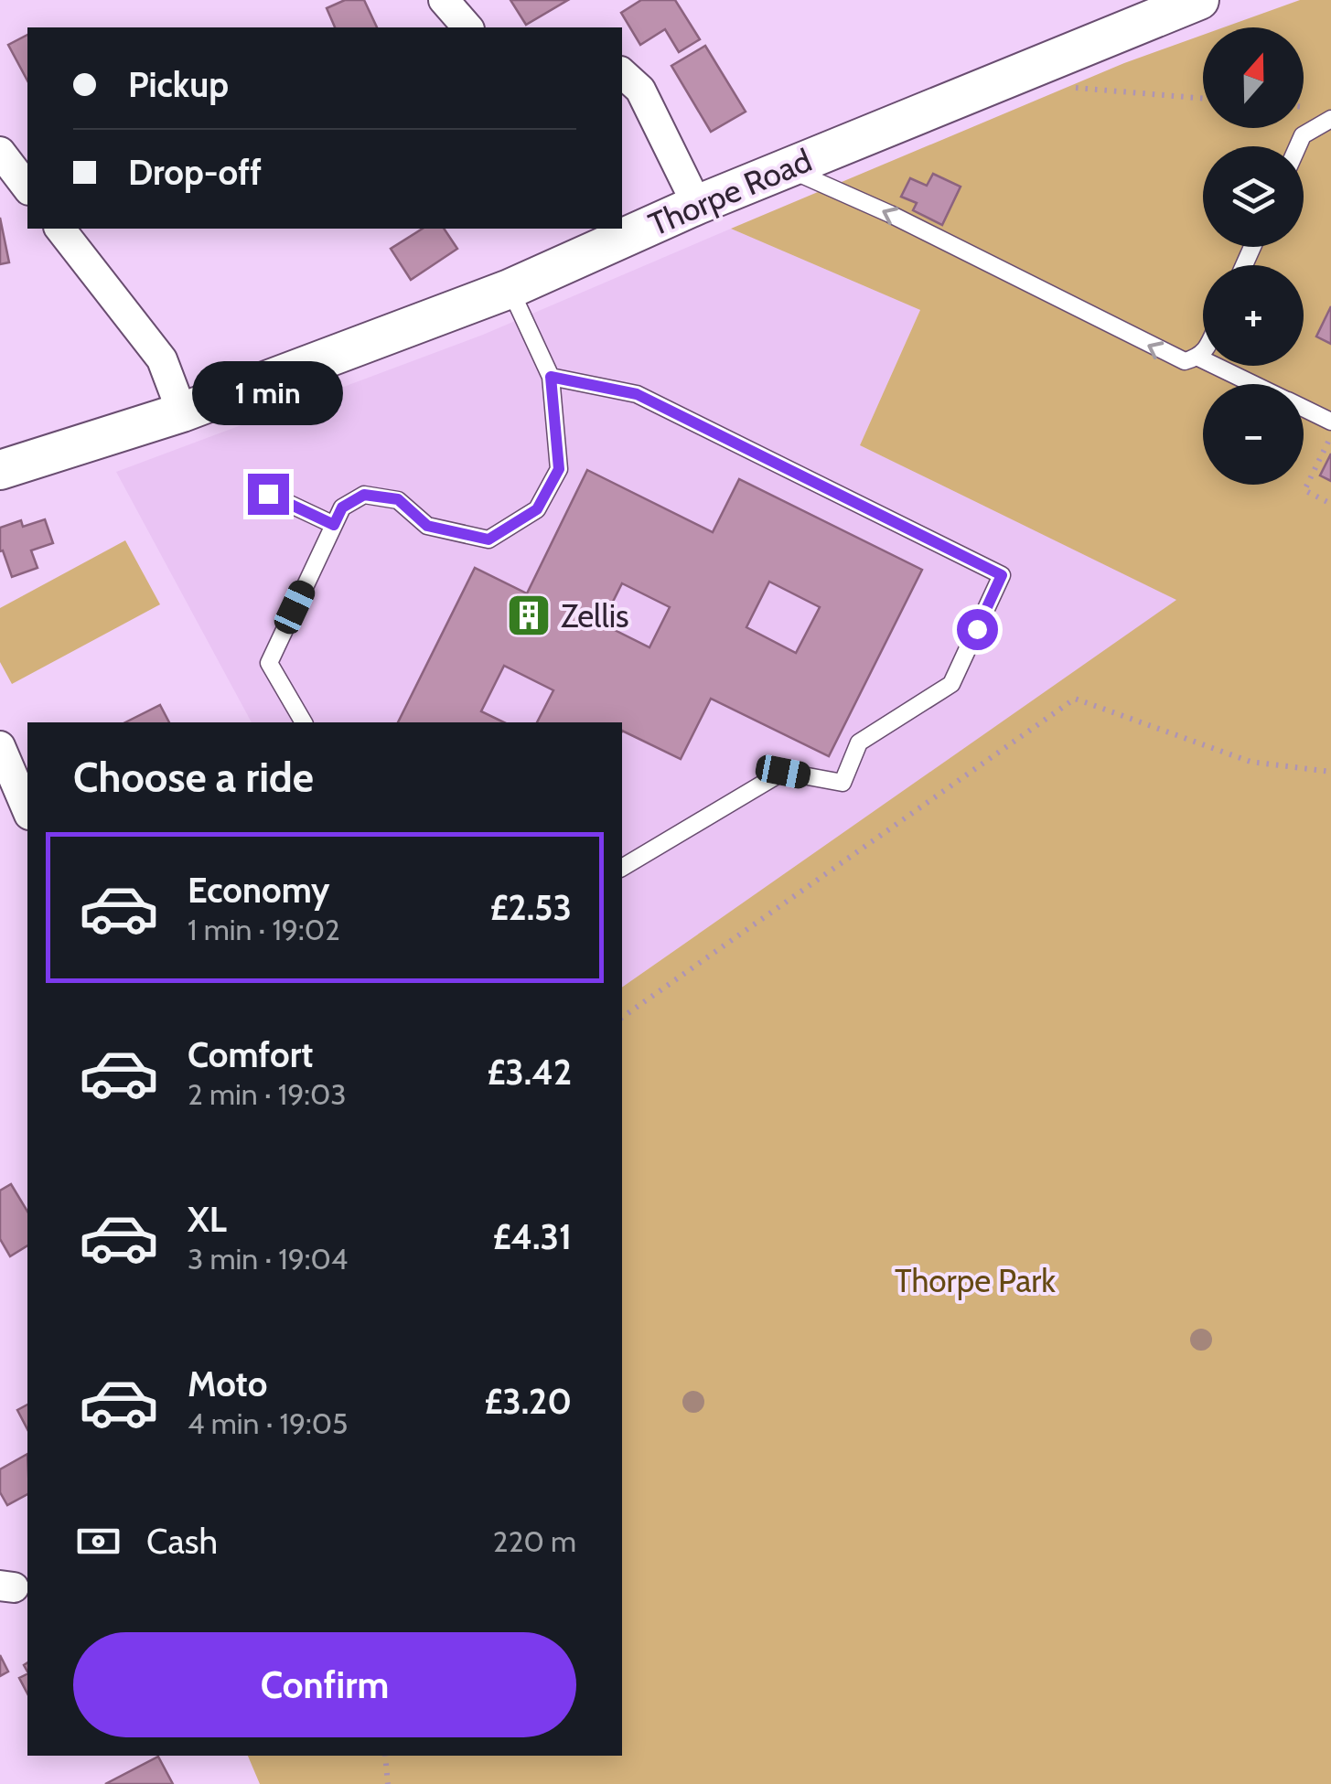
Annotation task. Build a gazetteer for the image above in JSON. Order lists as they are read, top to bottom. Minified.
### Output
{"streets":{"street":["Thorpe Road"]},"parks":["Thorpe Park"],"places":{"building":["Zellis"]},"north":"top","page":{"map_buttons":["+","−"],"banner":["Pickup","Drop-off"],"bubble":"1 min","heading":"Choose a ride","list":[{"name":"Economy","note":"1 min · 19:02","value":"£2.53"},{"name":"Comfort","note":"2 min · 19:03","value":"£3.42"},{"name":"XL","note":"3 min · 19:04","value":"£4.31"},{"name":"Moto","note":"4 min · 19:05","value":"£3.20"}],"pay":["Cash","220 m"],"buttons":"Confirm"}}
